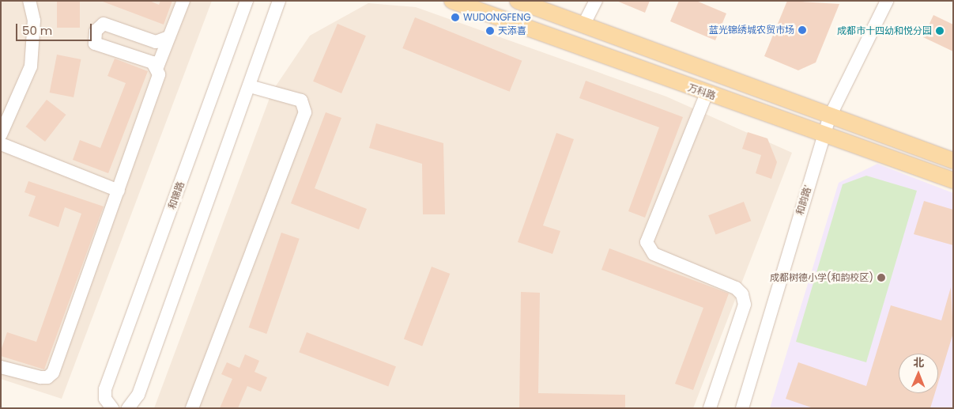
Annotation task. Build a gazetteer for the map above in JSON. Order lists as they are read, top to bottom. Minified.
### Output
{"streets":{"main road":["万科路"],"street":["和锦路","和韵路’"]},"crossings":[["万科路","和韵路’"]],"places":["WUDONGFENG","蓝光锦绣城农贸市场","天添喜","成都市十四幼和悦分园","成都树德小学(和韵校区)"],"scale_bar":"50 m","north":"top"}
